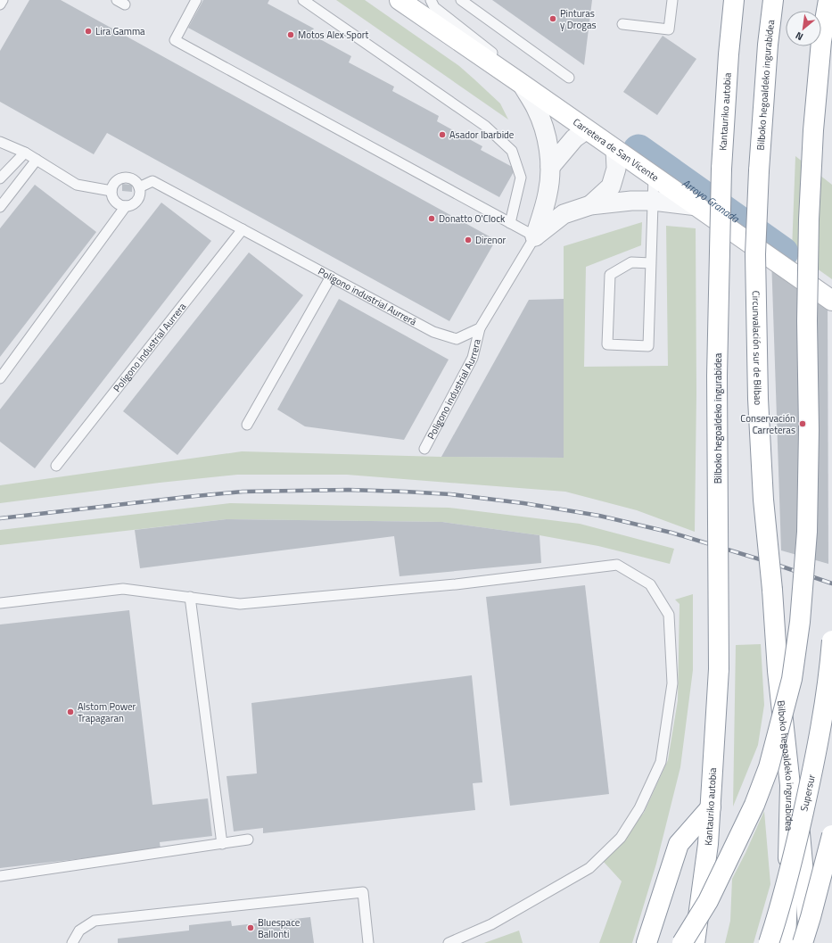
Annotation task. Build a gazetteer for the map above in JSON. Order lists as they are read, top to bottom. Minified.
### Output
{"streets":{"main road":["Bilboko hegoaldeko ingurabidea","Kantauriko autobia","Carretera de San Vicente","Circunvalación sur de Bilbao","Supersur"],"lane":["Polígono industrial Aurrerá","Poligono industrial Aurrera"]},"crossings":[["Bilboko hegoaldeko ingurabidea","Kantauriko autobia"],["Bilboko hegoaldeko ingurabidea","Circunvalación sur de Bilbao"],["Polígono industrial Aurrerá","Poligono industrial Aurrera"]],"water":["Arroyo Granada"],"places":["Pinturas y Drogas","Lira Gamma","Motos Alex Sport","Asador Ibarbide","Donatto O'Clock","Direnor","Conservación Carreteras","Alstom Power Trapagaran","Bluespace Ballonti"],"north":"bottom left"}
